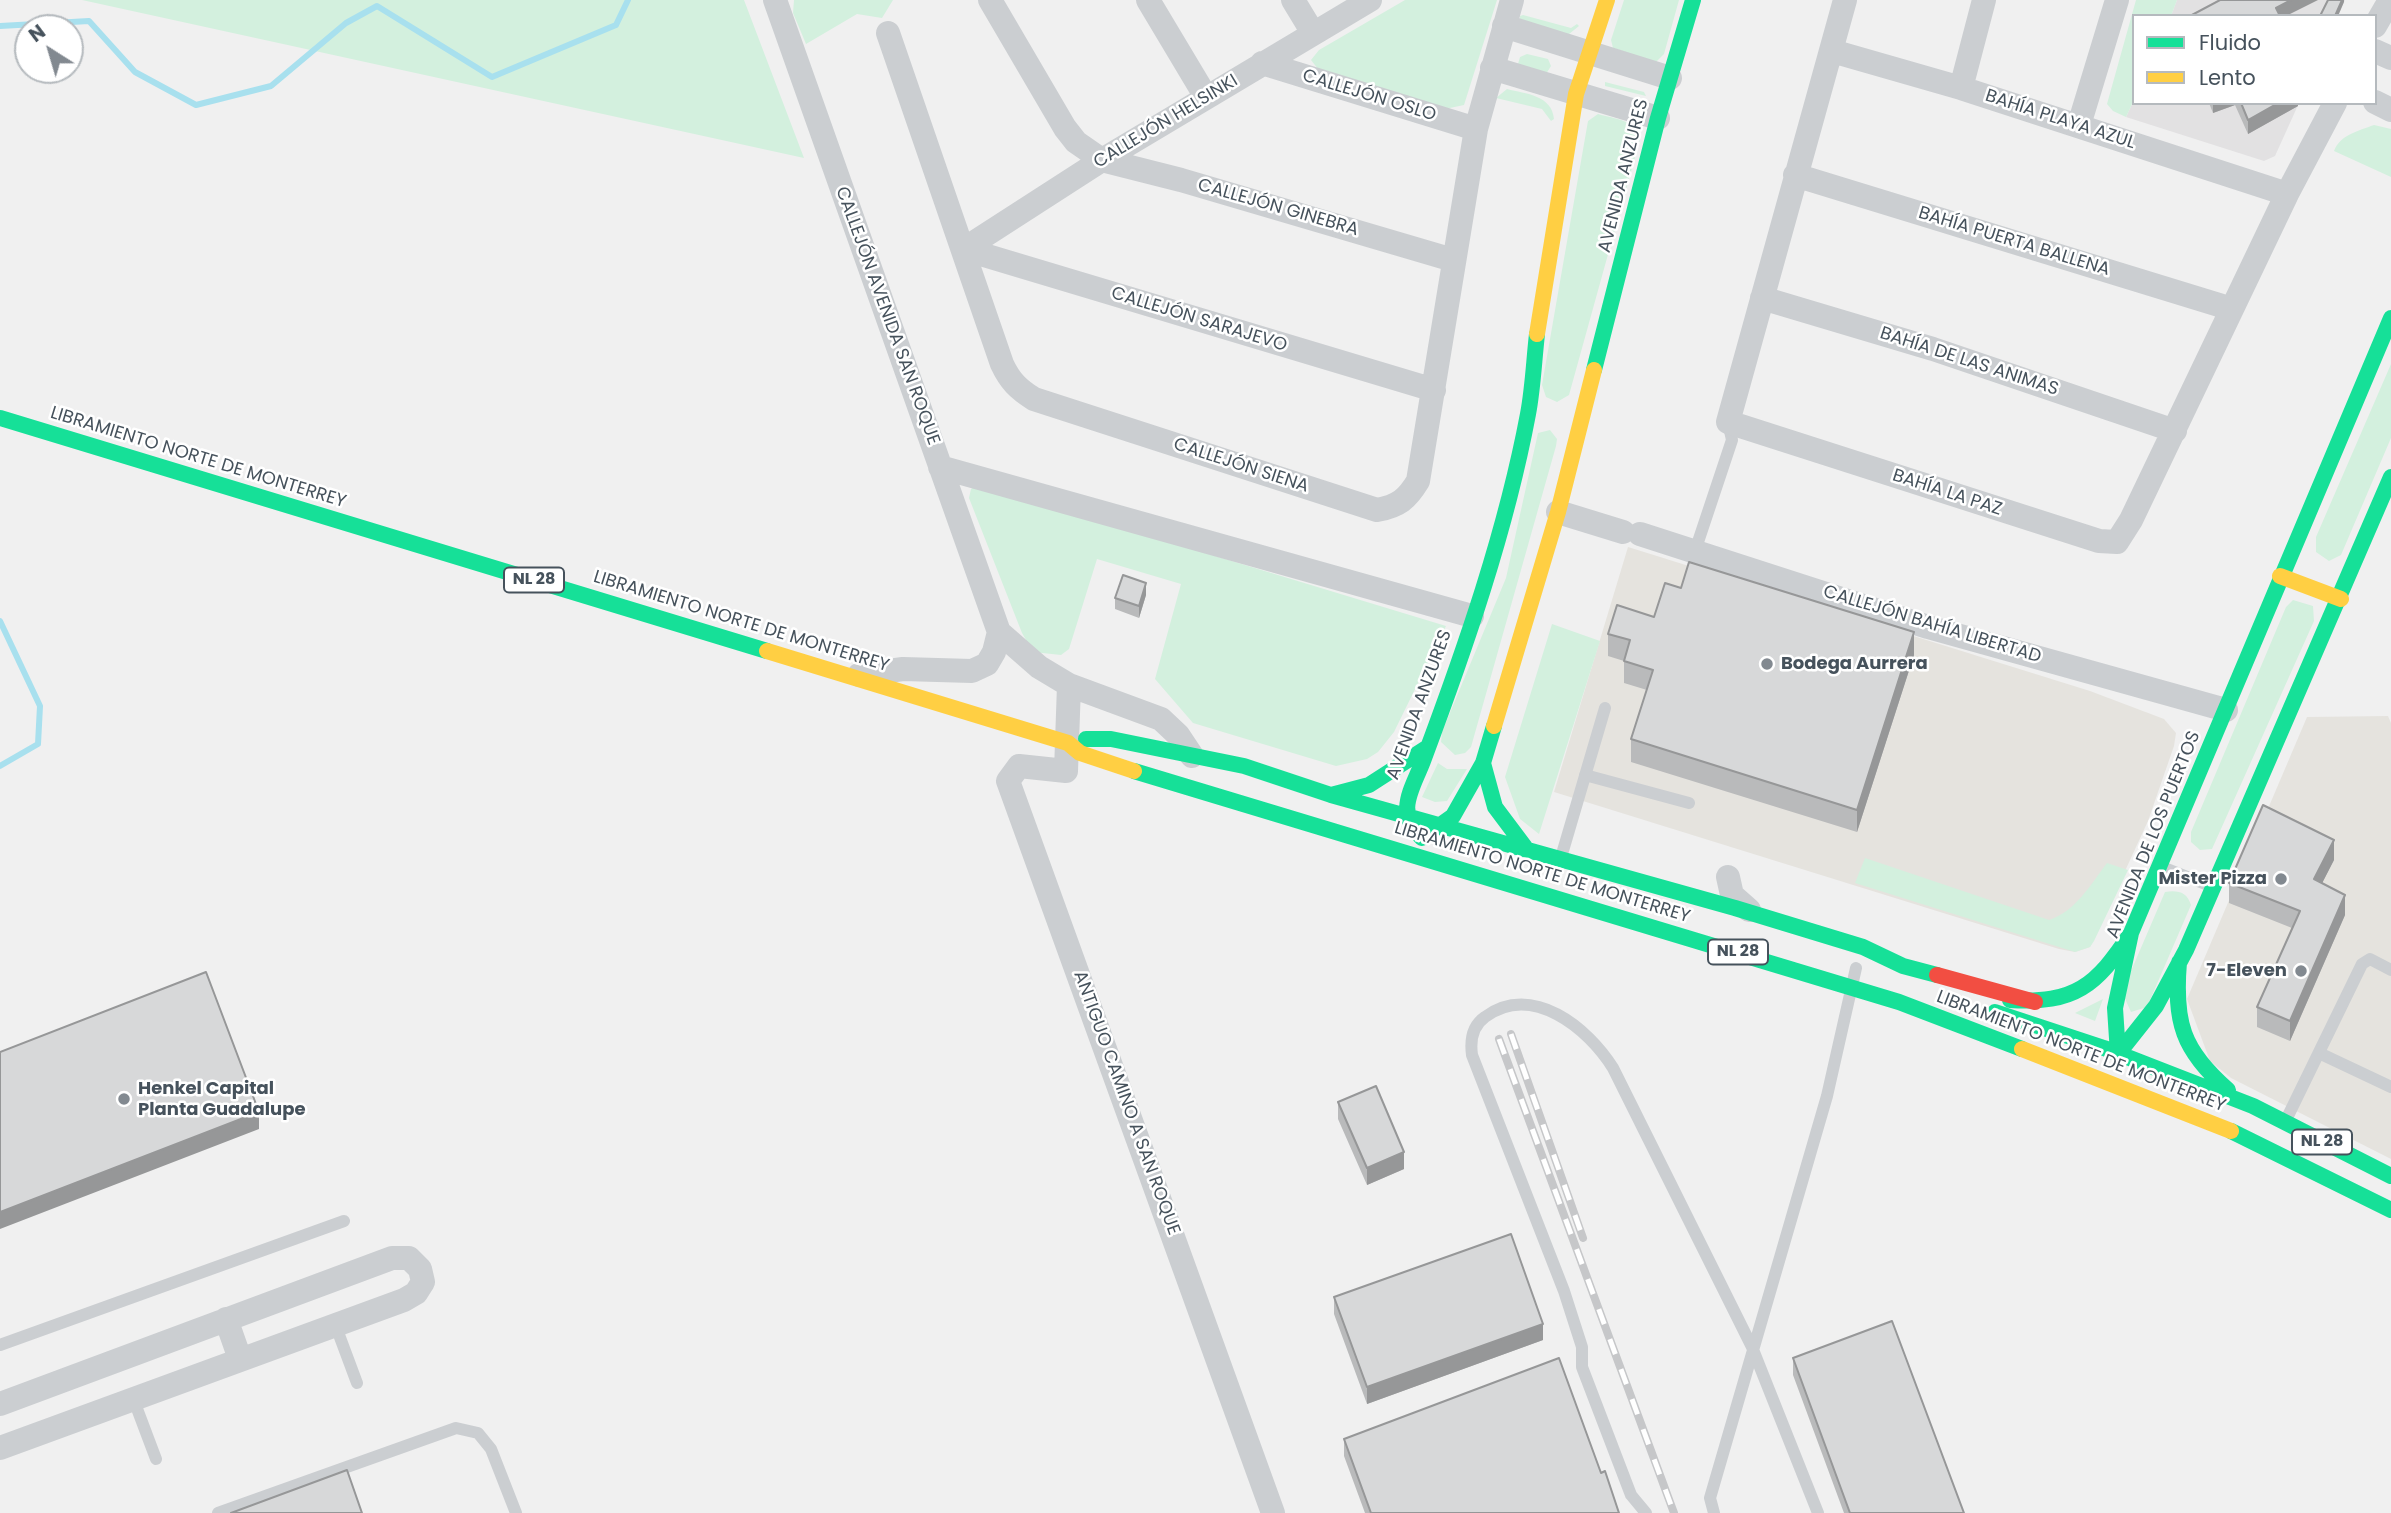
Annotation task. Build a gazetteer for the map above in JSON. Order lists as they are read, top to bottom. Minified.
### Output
{"streets":{"main road":["AVENIDA ANZURES","LIBRAMIENTO NORTE DE MONTERREY","NL 28","AVENIDA DE LOS PUERTOS"],"street":["CALLEJÓN OSLO","BAHÍA PLAYA AZUL","CALLEJÓN HELSINKI","CALLEJÓN GINEBRA","BAHÍA PUERTA BALLENA","CALLEJÓN AVENIDA SAN ROQUE","CALLEJÓN SARAJEVO","BAHÍA DE LAS ANIMAS","CALLEJÓN SIENA","BAHÍA LA PAZ","CALLEJÓN BAHÍA LIBERTAD","ANTIGUO CAMINO A SAN ROQUE"]},"crossings":[["CALLEJÓN OSLO","CALLEJÓN HELSINKI"],["CALLEJÓN OSLO","CALLEJÓN SIENA"],["BAHÍA PLAYA AZUL","BAHÍA LA PAZ"],["CALLEJÓN HELSINKI","CALLEJÓN GINEBRA"],["CALLEJÓN HELSINKI","CALLEJÓN SARAJEVO"],["CALLEJÓN HELSINKI","CALLEJÓN SIENA"],["AVENIDA ANZURES","LIBRAMIENTO NORTE DE MONTERREY"],["AVENIDA ANZURES","CALLEJÓN BAHÍA LIBERTAD"],["CALLEJÓN GINEBRA","CALLEJÓN SIENA"],["BAHÍA PUERTA BALLENA","BAHÍA LA PAZ"],["CALLEJÓN SARAJEVO","CALLEJÓN SIENA"],["BAHÍA DE LAS ANIMAS","BAHÍA LA PAZ"],["LIBRAMIENTO NORTE DE MONTERREY","AVENIDA DE LOS PUERTOS"],["LIBRAMIENTO NORTE DE MONTERREY","ANTIGUO CAMINO A SAN ROQUE"],["CALLEJÓN BAHÍA LIBERTAD","AVENIDA DE LOS PUERTOS"]],"places":["Bodega Aurrera","Mister Pizza","7-Eleven","Henkel Capital Planta Guadalupe"],"legend":["Fluido","Lento"],"north":"top left"}
